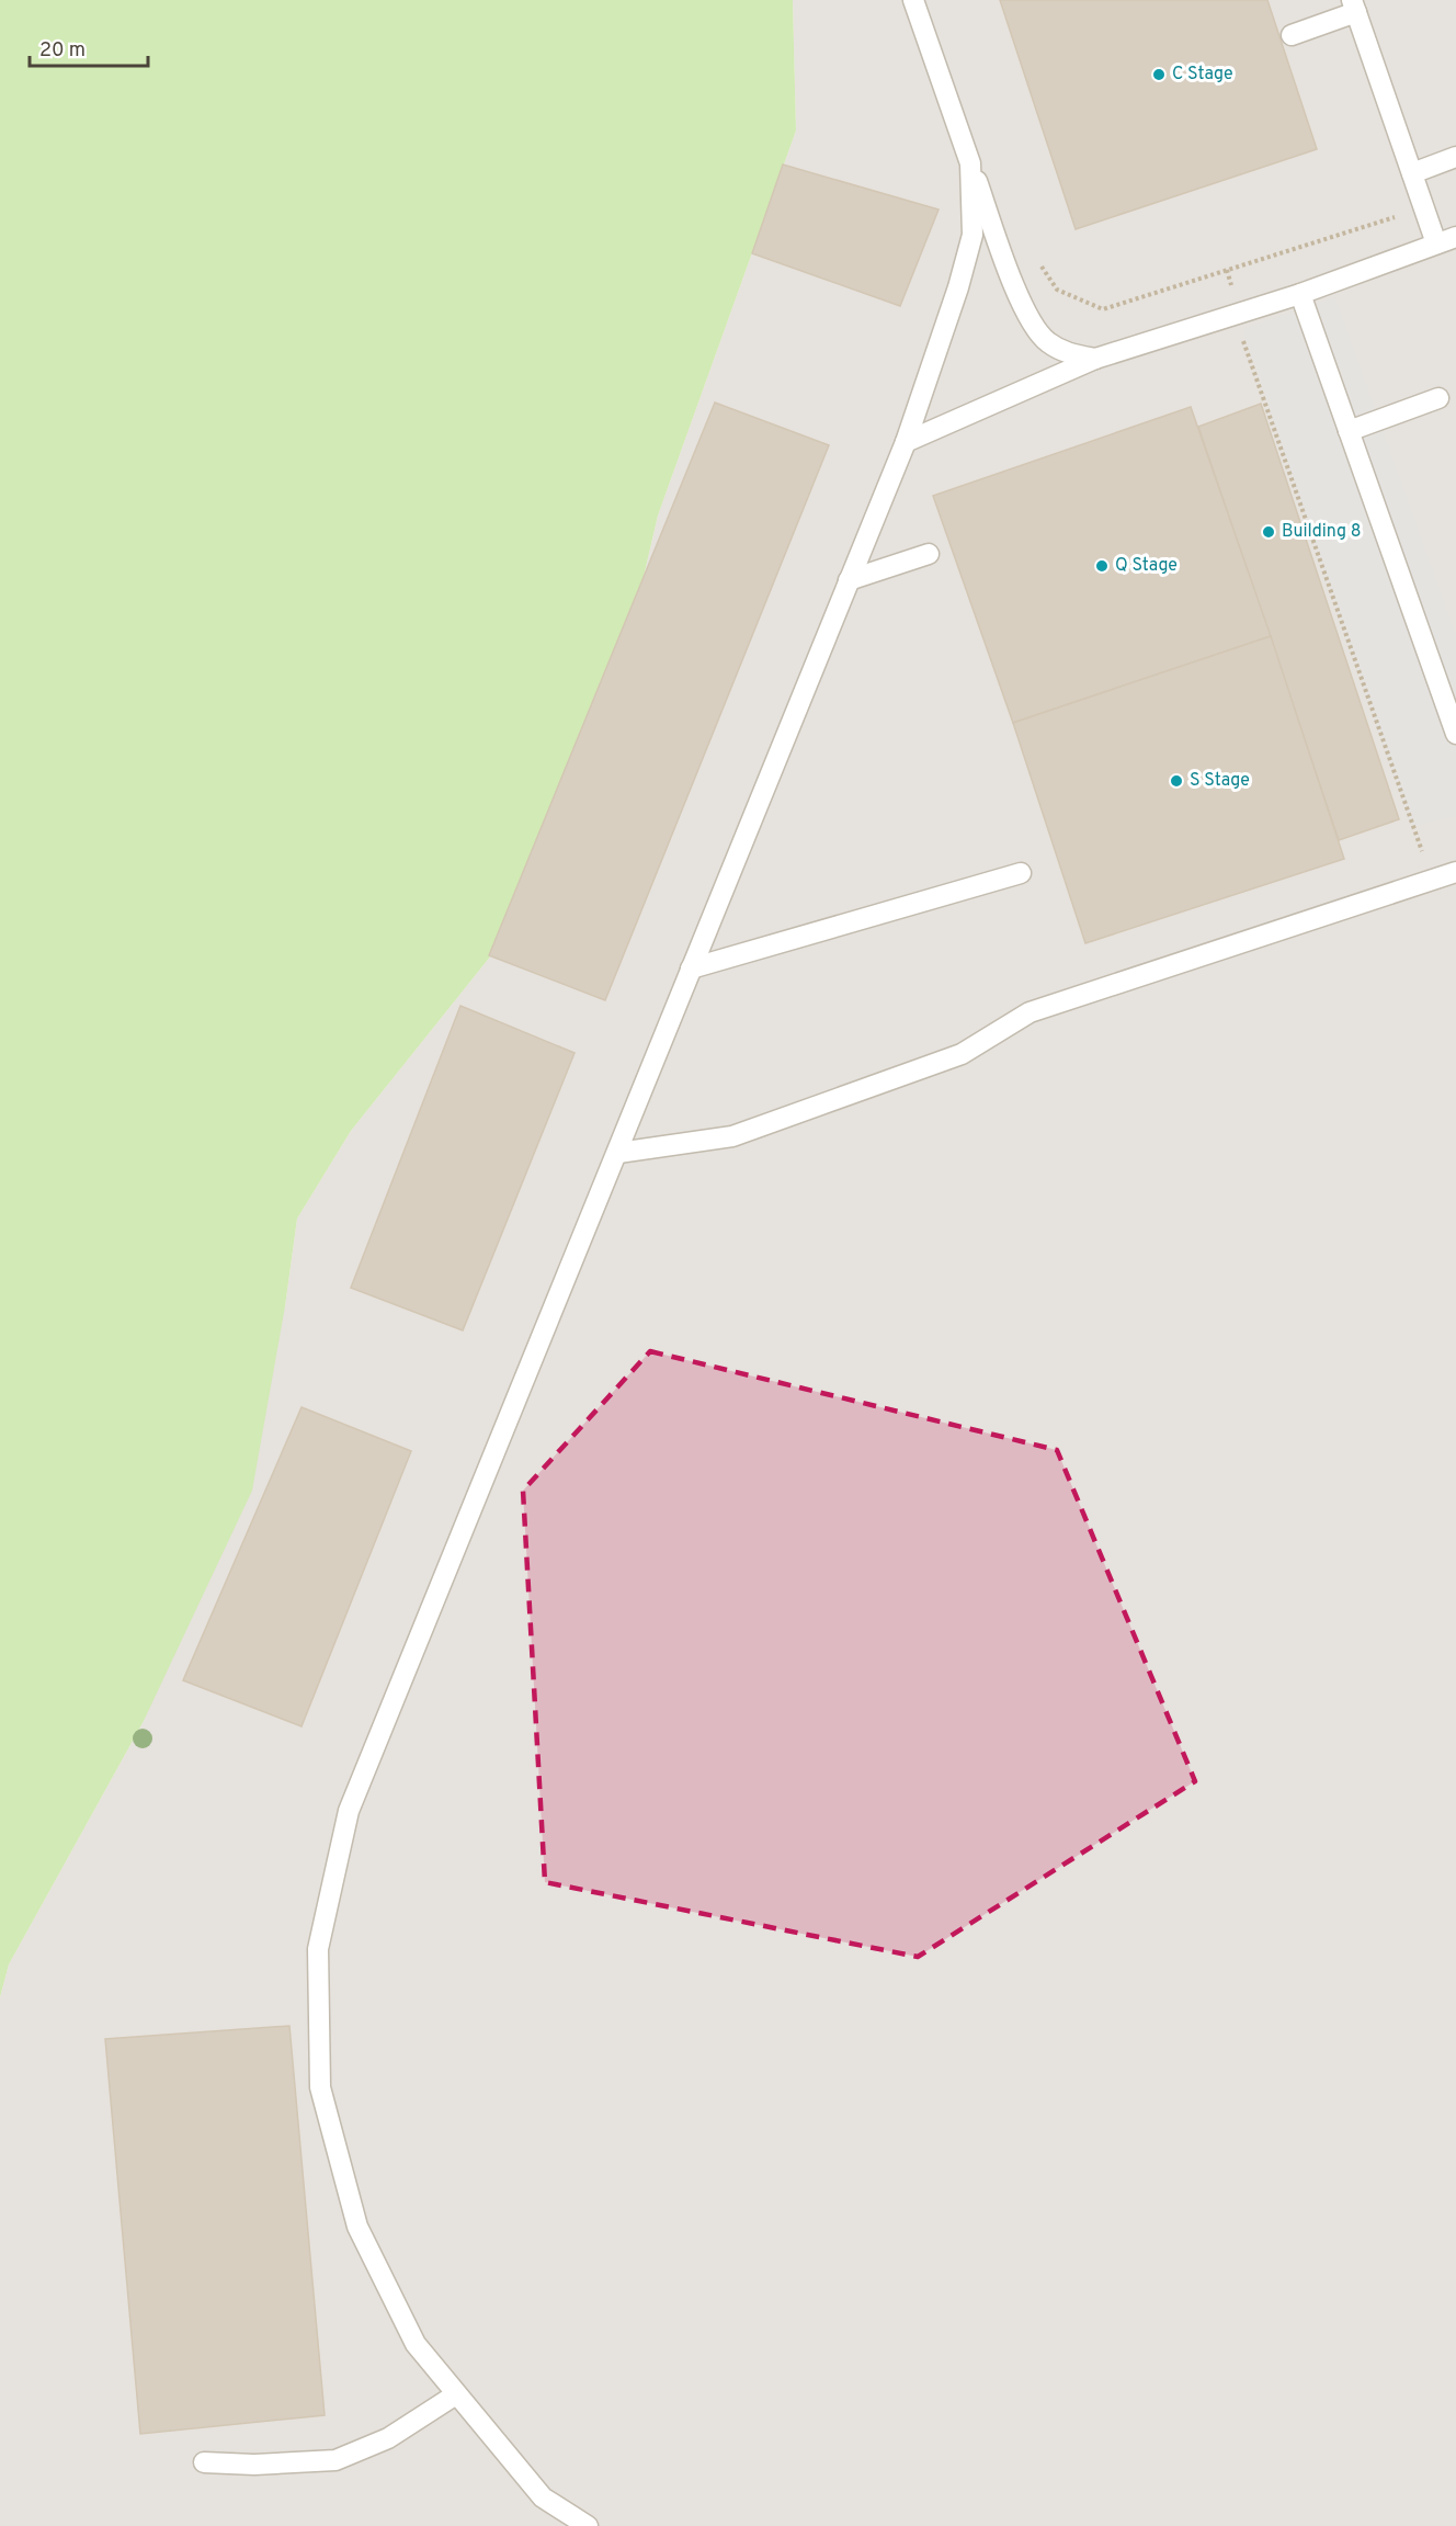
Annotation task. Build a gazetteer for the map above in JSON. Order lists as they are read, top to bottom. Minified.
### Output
{"places":["C Stage","Building 8","Q Stage","S Stage"],"scale_bar":"20 m"}
